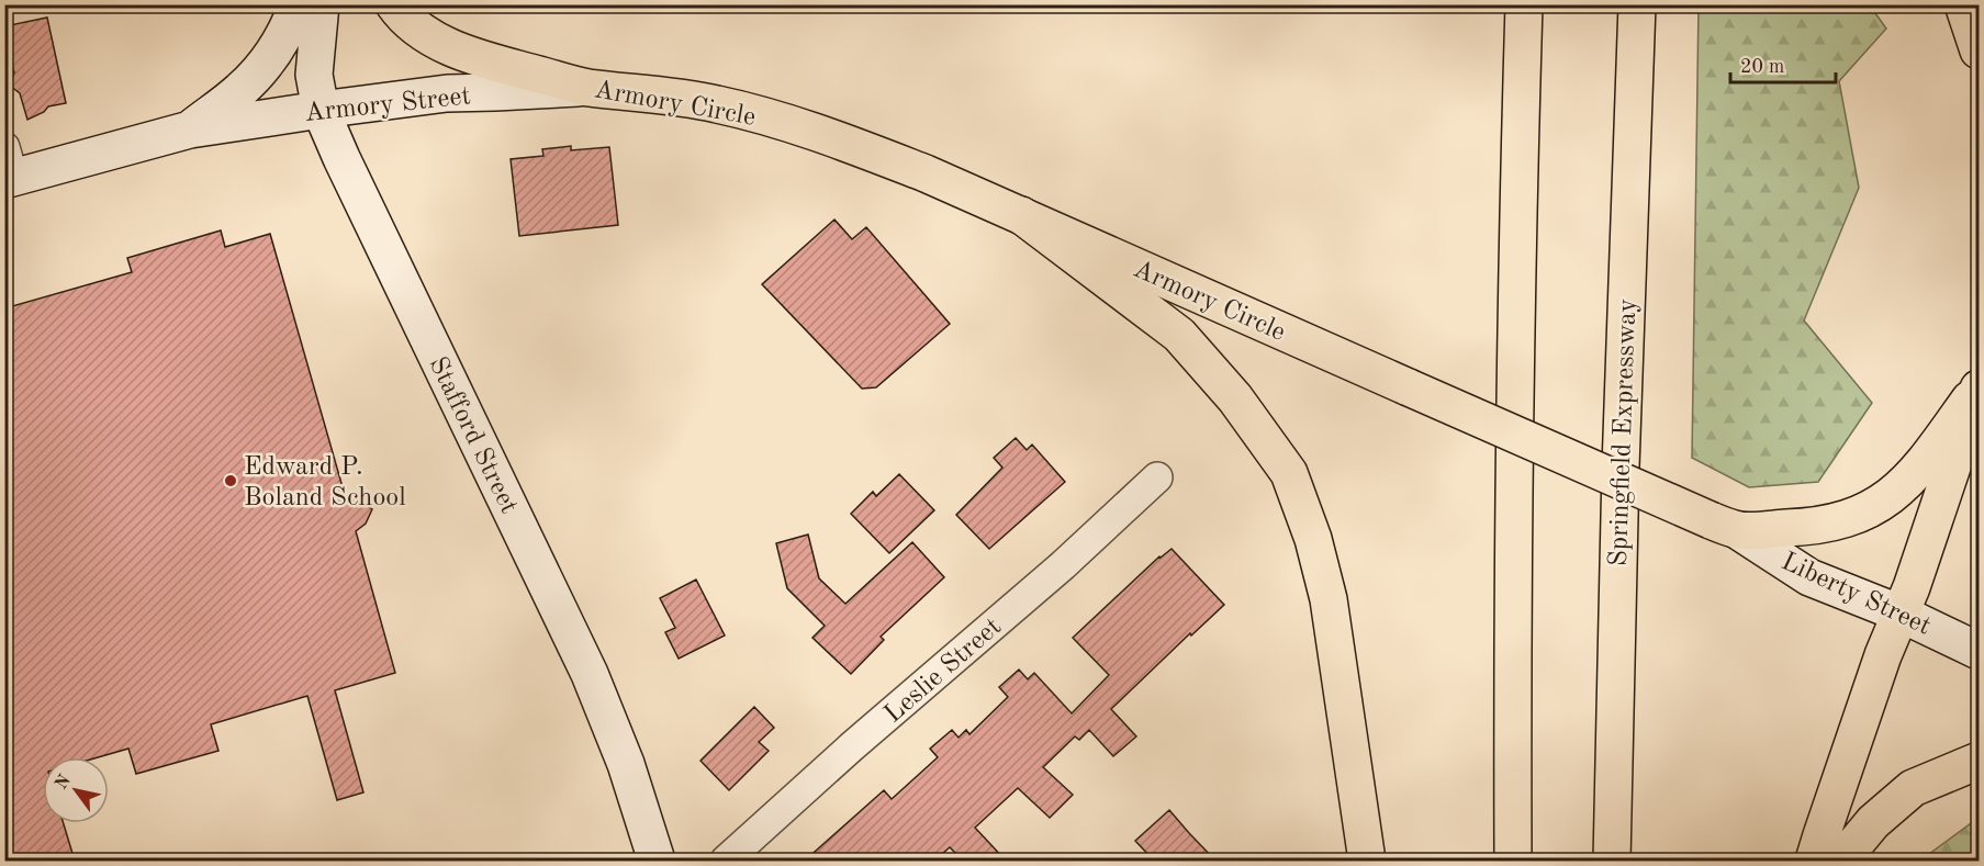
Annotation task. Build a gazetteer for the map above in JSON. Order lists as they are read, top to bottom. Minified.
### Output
{"streets":{"main road":["Armory Circle","Armory Street","Springfield Expressway","Stafford Street","Liberty Street"],"street":["Leslie Street"]},"crossings":[["Armory Circle","Armory Street"],["Armory Circle","Liberty Street"],["Armory Street","Stafford Street"]],"places":["Edward P. Boland School"],"scale_bar":"20 m","north":"top left"}
